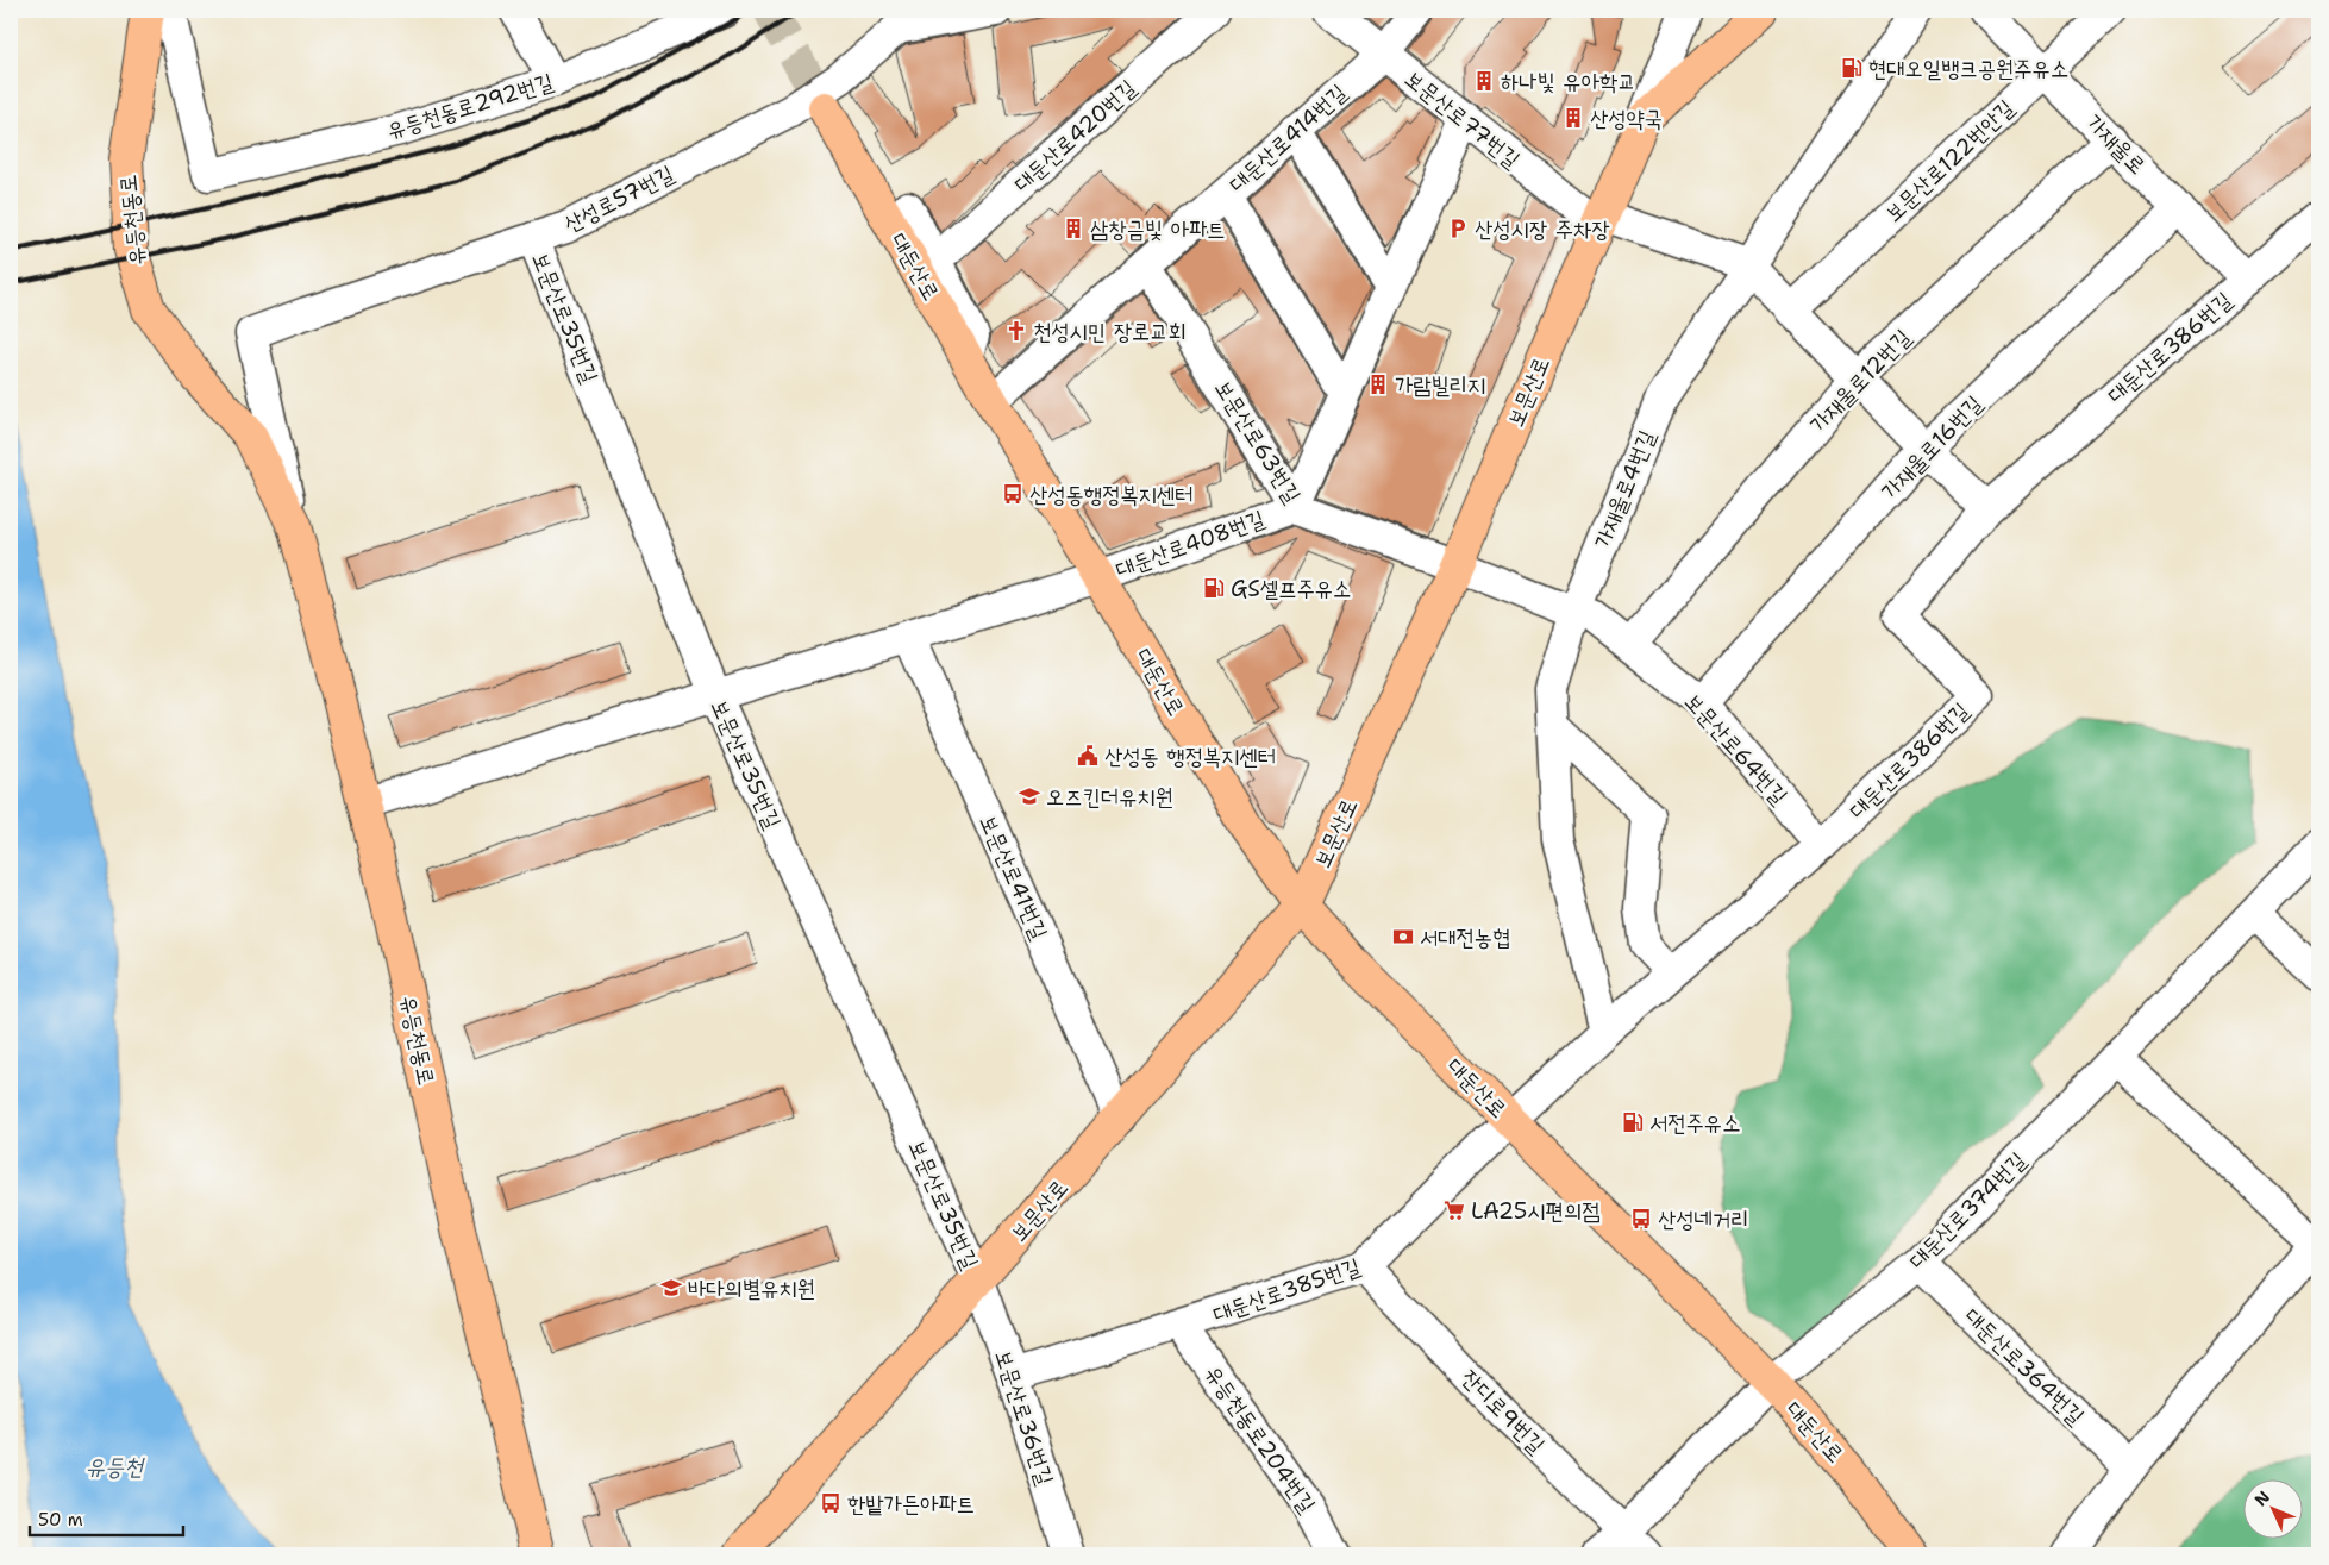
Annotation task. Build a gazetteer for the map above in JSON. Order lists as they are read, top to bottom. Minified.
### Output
{"streets":{"main road":["유등천동로","대둔산로","보문산로"],"street":["유등천동로292번길","보문산로77번길","대둔산로420번길","대둔산로414번길","가재울로","보문산로122번안길","산성로57번길","보문산로35번길","대둔산로386번길","가재울로12번길","보문산로63번길","가재울로16번길","가재울로4번길","대둔산로408번길","보문산로64번길","보문산로41번길","대둔산로374번길","대둔산로385번길","대둔산로364번길","잔디로9번길","보문산로36번길","유등천동로204번길"]},"crossings":[["보문산로77번길","대둔산로414번길"],["보문산로77번길","보문산로"],["보문산로77번길","가재울로4번길"],["보문산로77번길","대둔산로408번길"],["대둔산로414번길","대둔산로"],["대둔산로414번길","보문산로63번길"],["가재울로","보문산로122번안길"],["가재울로","대둔산로386번길"],["가재울로","가재울로12번길"],["가재울로","가재울로16번길"],["산성로57번길","유등천동로"],["산성로57번길","보문산로35번길"],["대둔산로","대둔산로386번길"],["대둔산로","보문산로"],["대둔산로","대둔산로408번길"],["대둔산로","대둔산로374번길"],["대둔산로","대둔산로385번길"],["보문산로35번길","보문산로"],["보문산로35번길","보문산로36번길"],["대둔산로386번길","가재울로4번길"],["대둔산로386번길","보문산로64번길"],["대둔산로386번길","대둔산로385번길"],["가재울로12번길","보문산로64번길"],["보문산로","보문산로63번길"],["보문산로","보문산로64번길"],["보문산로","보문산로41번길"],["보문산로","보문산로36번길"],["보문산로63번길","대둔산로408번길"],["보문산로63번길","보문산로64번길"],["가재울로16번길","보문산로64번길"],["가재울로4번길","보문산로64번길"],["대둔산로374번길","대둔산로364번길"],["대둔산로374번길","잔디로9번길"],["대둔산로385번길","잔디로9번길"],["대둔산로385번길","보문산로36번길"],["대둔산로385번길","유등천동로204번길"]],"water":["유등천"],"places":{"fuel station":["현대오일뱅크공원주유소","GS셀프주유소","서전주유소"],"building":["하나빛 유아학교","산성약국","삼창금빛 아파트","가람빌리지"],"parking":["산성시장 주차장"],"church":["천성시민 장로교회"],"bus stop":["산성동행정복지센터","산성네거리","한밭가든아파트"],"public building":["산성동 행정복지센터"],"school or university":["오즈킨더유치원","바다의별유치원"],"bank":["서대전농협"],"supermarket":["LA25시편의점"]},"scale_bar":"50 m","north":"top left"}
